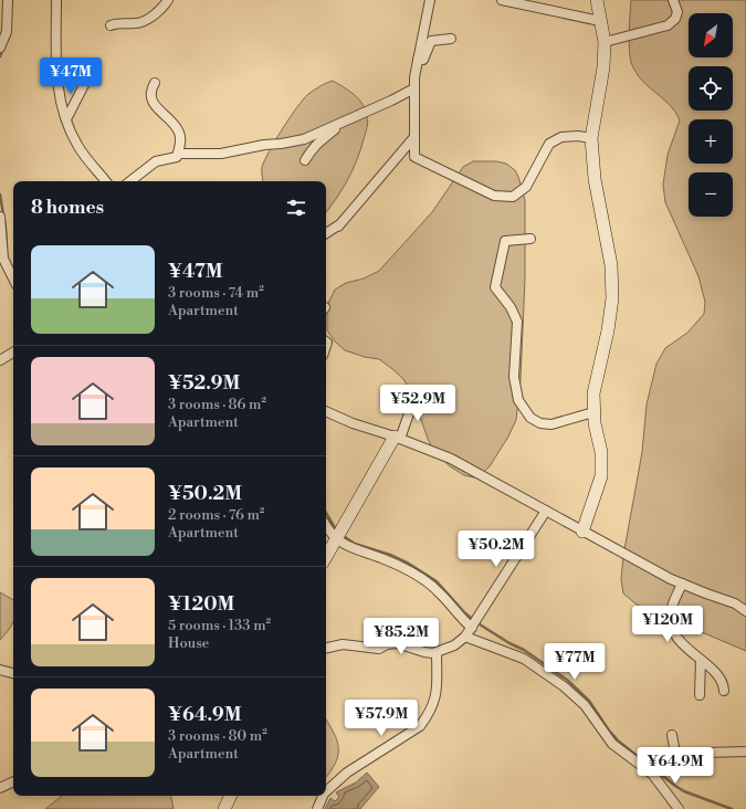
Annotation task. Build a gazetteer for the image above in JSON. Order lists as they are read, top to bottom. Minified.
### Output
{"north":"bottom left","page":{"map_buttons":["+","−"],"price":["¥47M","¥52.9M","¥50.2M","¥120M","¥85.2M","¥77M","¥57.9M","¥64.9M"],"heading":"8 homes","list":[{"name":"¥47M","note":"3 rooms · 74 m² · Apartment"},{"name":"¥52.9M","note":"3 rooms · 86 m² · Apartment"},{"name":"¥50.2M","note":"2 rooms · 76 m² · Apartment"},{"name":"¥120M","note":"5 rooms · 133 m² · House"},{"name":"¥64.9M","note":"3 rooms · 80 m² · Apartment"}]}}
